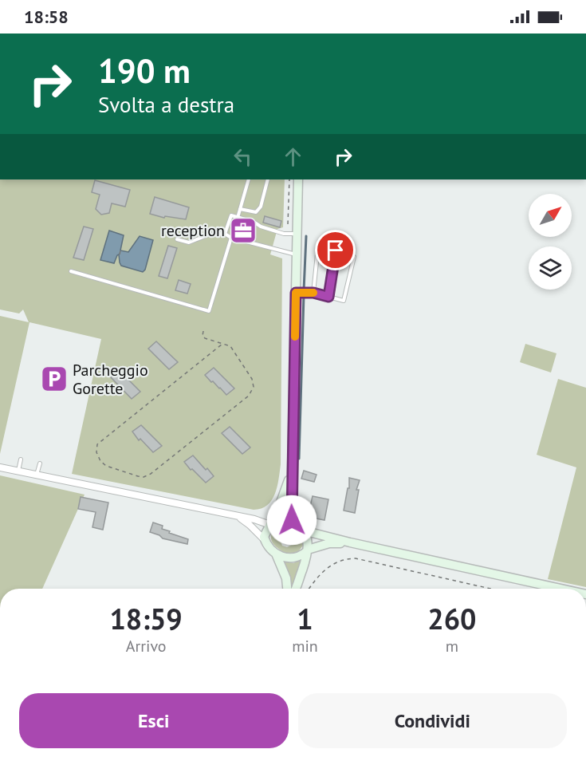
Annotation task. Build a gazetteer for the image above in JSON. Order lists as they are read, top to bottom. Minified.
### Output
{"places":{"office":["reception"],"parking":["Parcheggio Gorette"]},"north":"top right","page":{"status":"18:58","turn":["190 m","Svolta a destra"],"eta":["18:59","Arrivo","1","min","260","m"],"buttons":["Esci","Condividi"]}}
